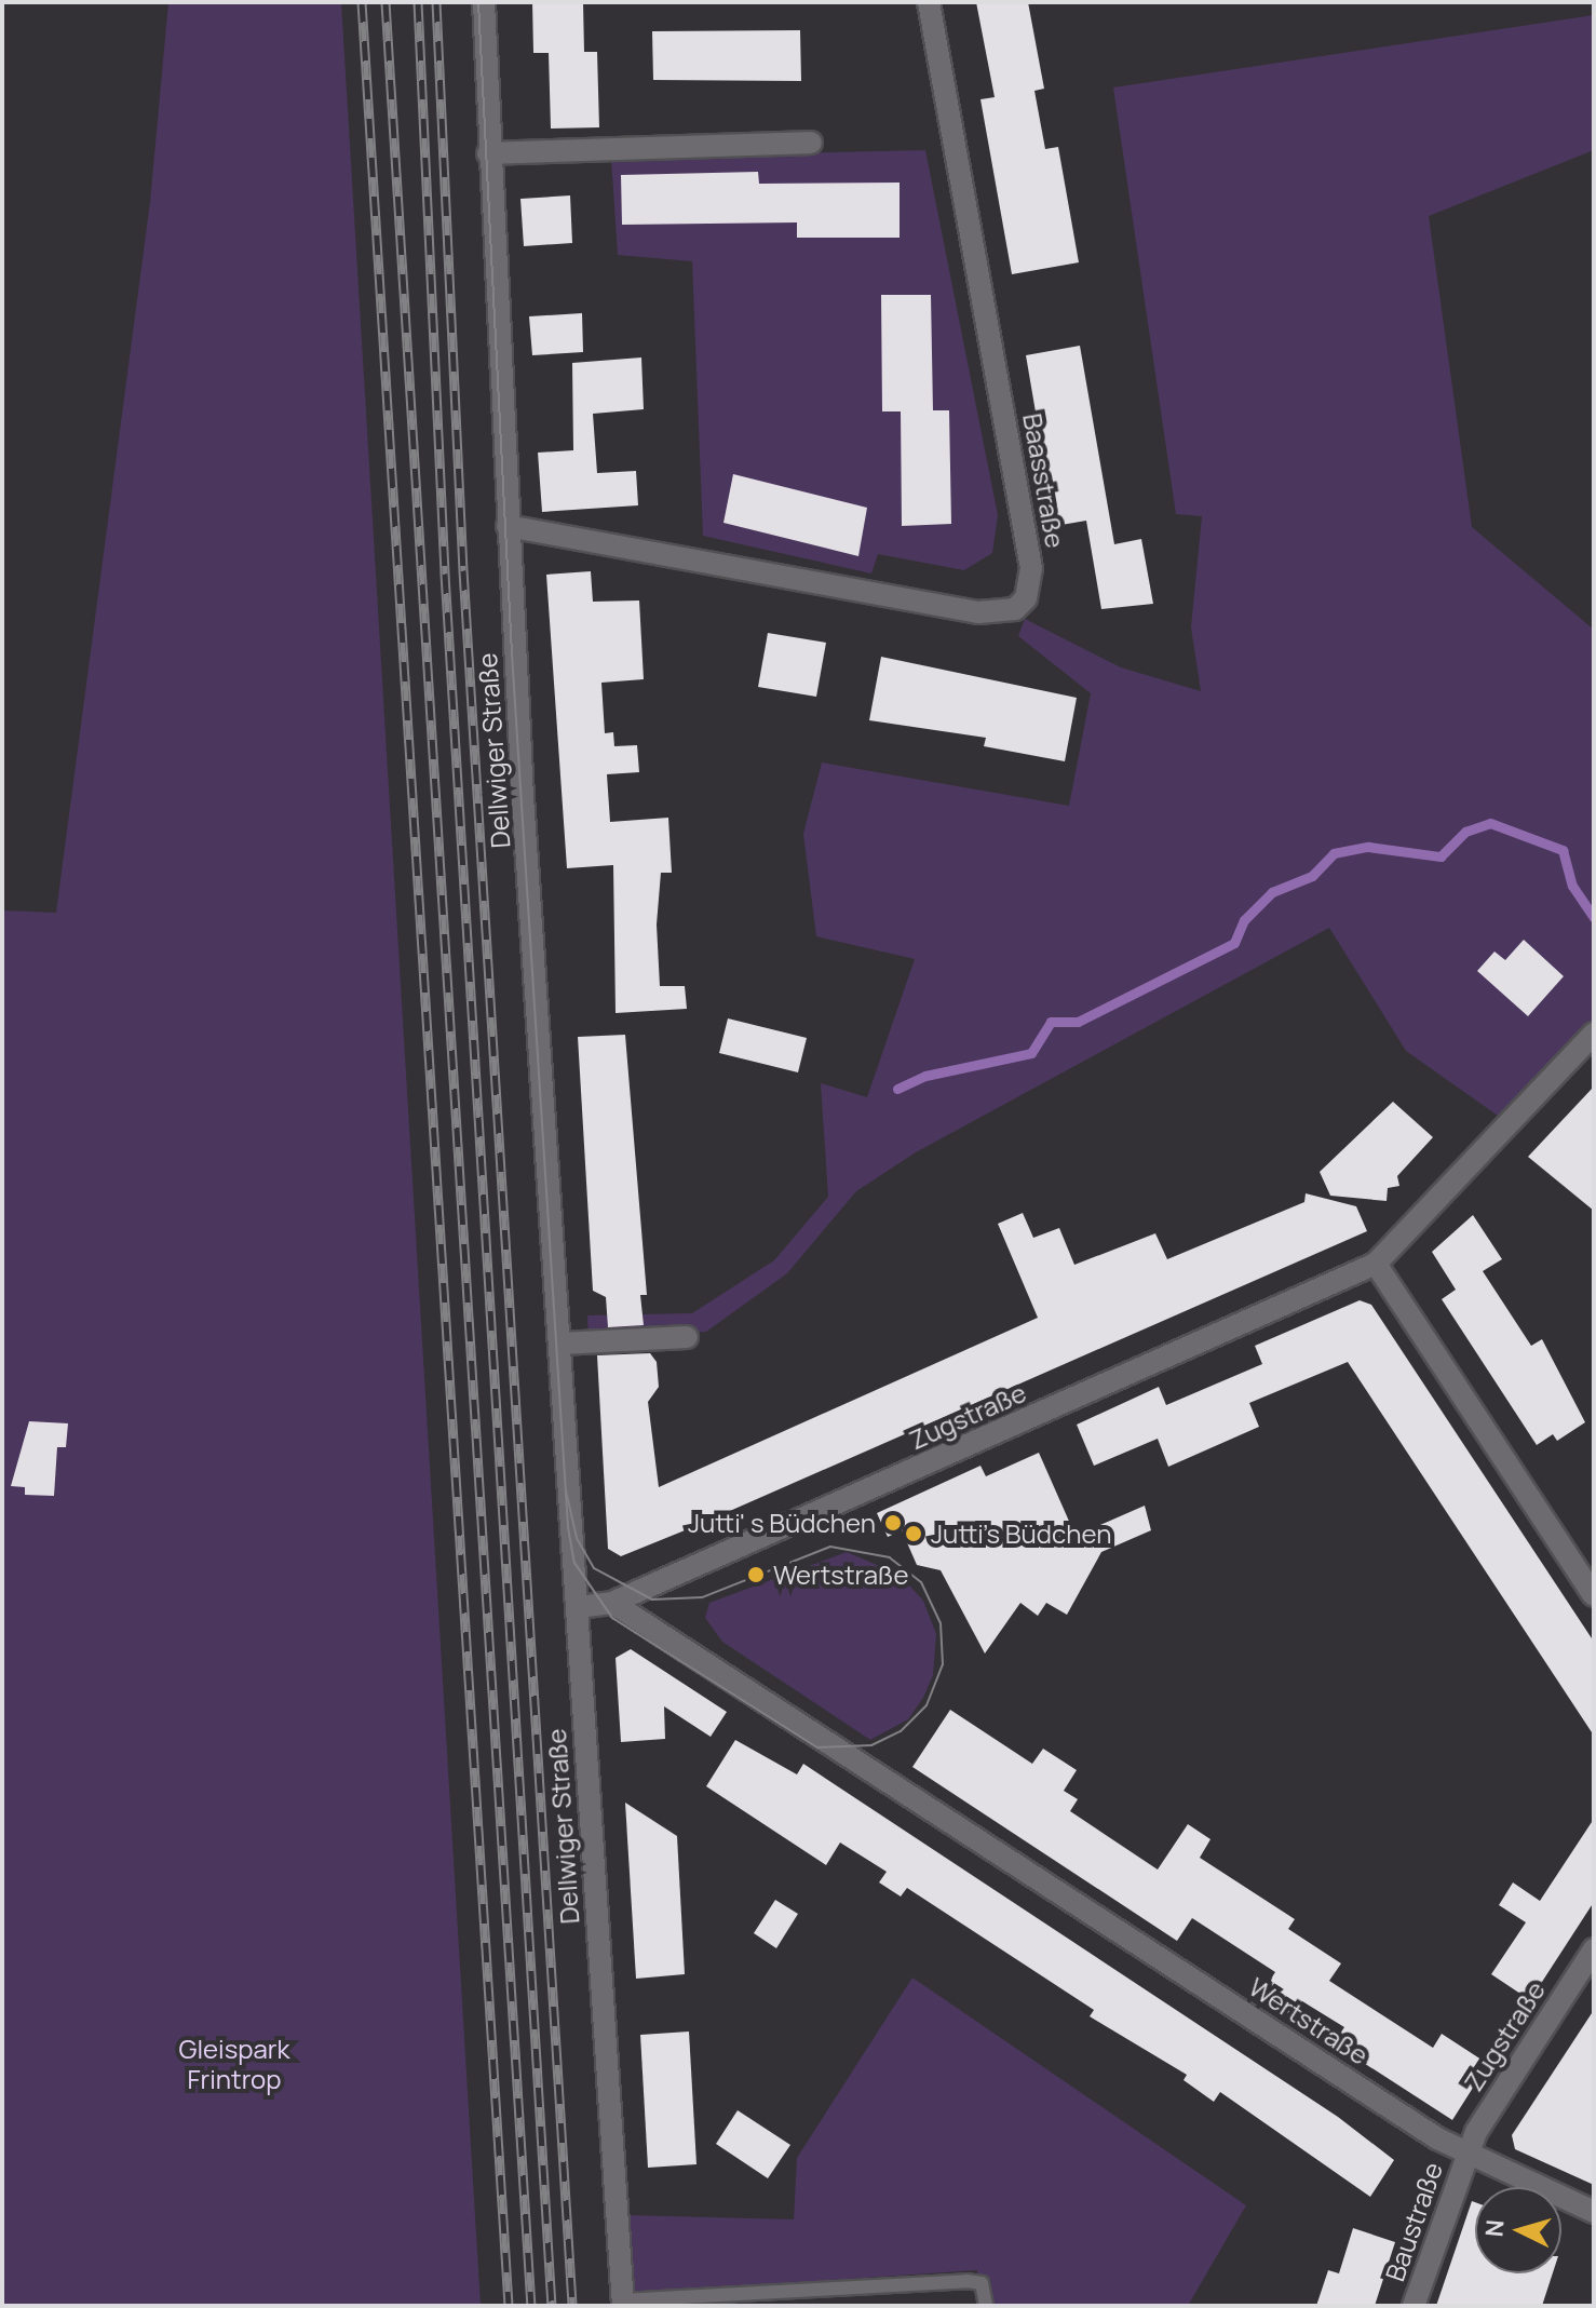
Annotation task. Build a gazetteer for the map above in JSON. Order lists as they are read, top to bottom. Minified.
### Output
{"streets":{"street":["Baasstraße","Dellwiger Straße","Zugstraße","Wertstraße","Baustraße"]},"crossings":[["Baasstraße","Dellwiger Straße"],["Dellwiger Straße","Zugstraße"],["Zugstraße","Wertstraße"],["Zugstraße","Baustraße"],["Wertstraße","Baustraße"]],"parks":["Gleispark Frintrop"],"places":["Jutti' s Büdchen","Jutti's Büdchen","Wertstraße"],"north":"left"}
